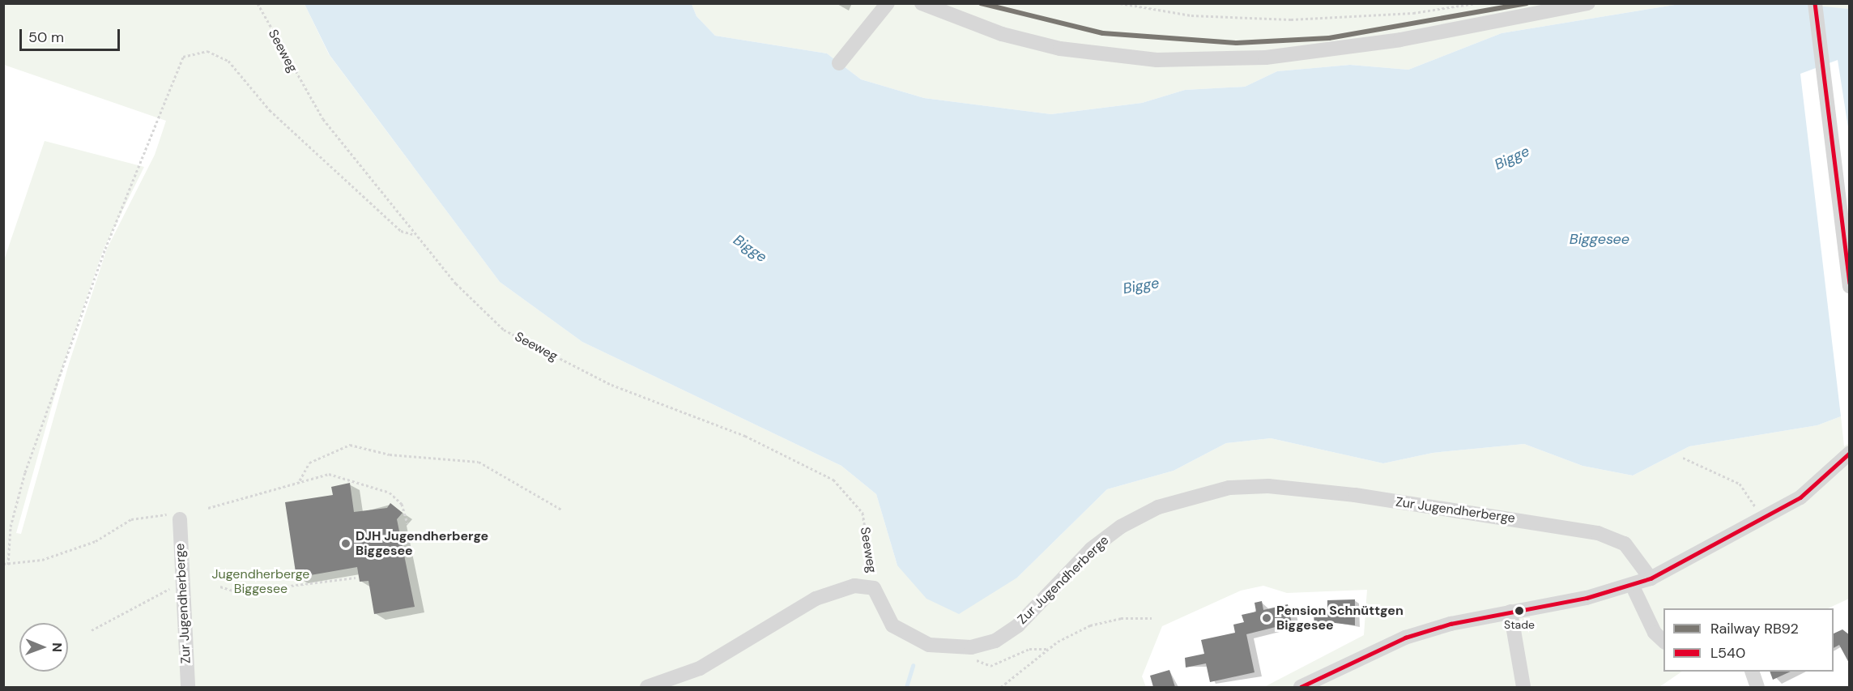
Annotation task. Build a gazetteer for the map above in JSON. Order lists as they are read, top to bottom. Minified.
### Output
{"streets":{"street":["Zur Jugendherberge"],"path":["Seeweg"]},"crossings":[["Seeweg","Zur Jugendherberge"]],"water":["Bigge","Biggesee"],"parks":["Jugendherberge Biggesee"],"places":["DJH Jugendherberge Biggesee","Stade","Pension Schnüttgen Biggesee"],"lines":["rail line RB92","transit line L540"],"legend":["Railway RB92","L540"],"scale_bar":"50 m","north":"right"}
